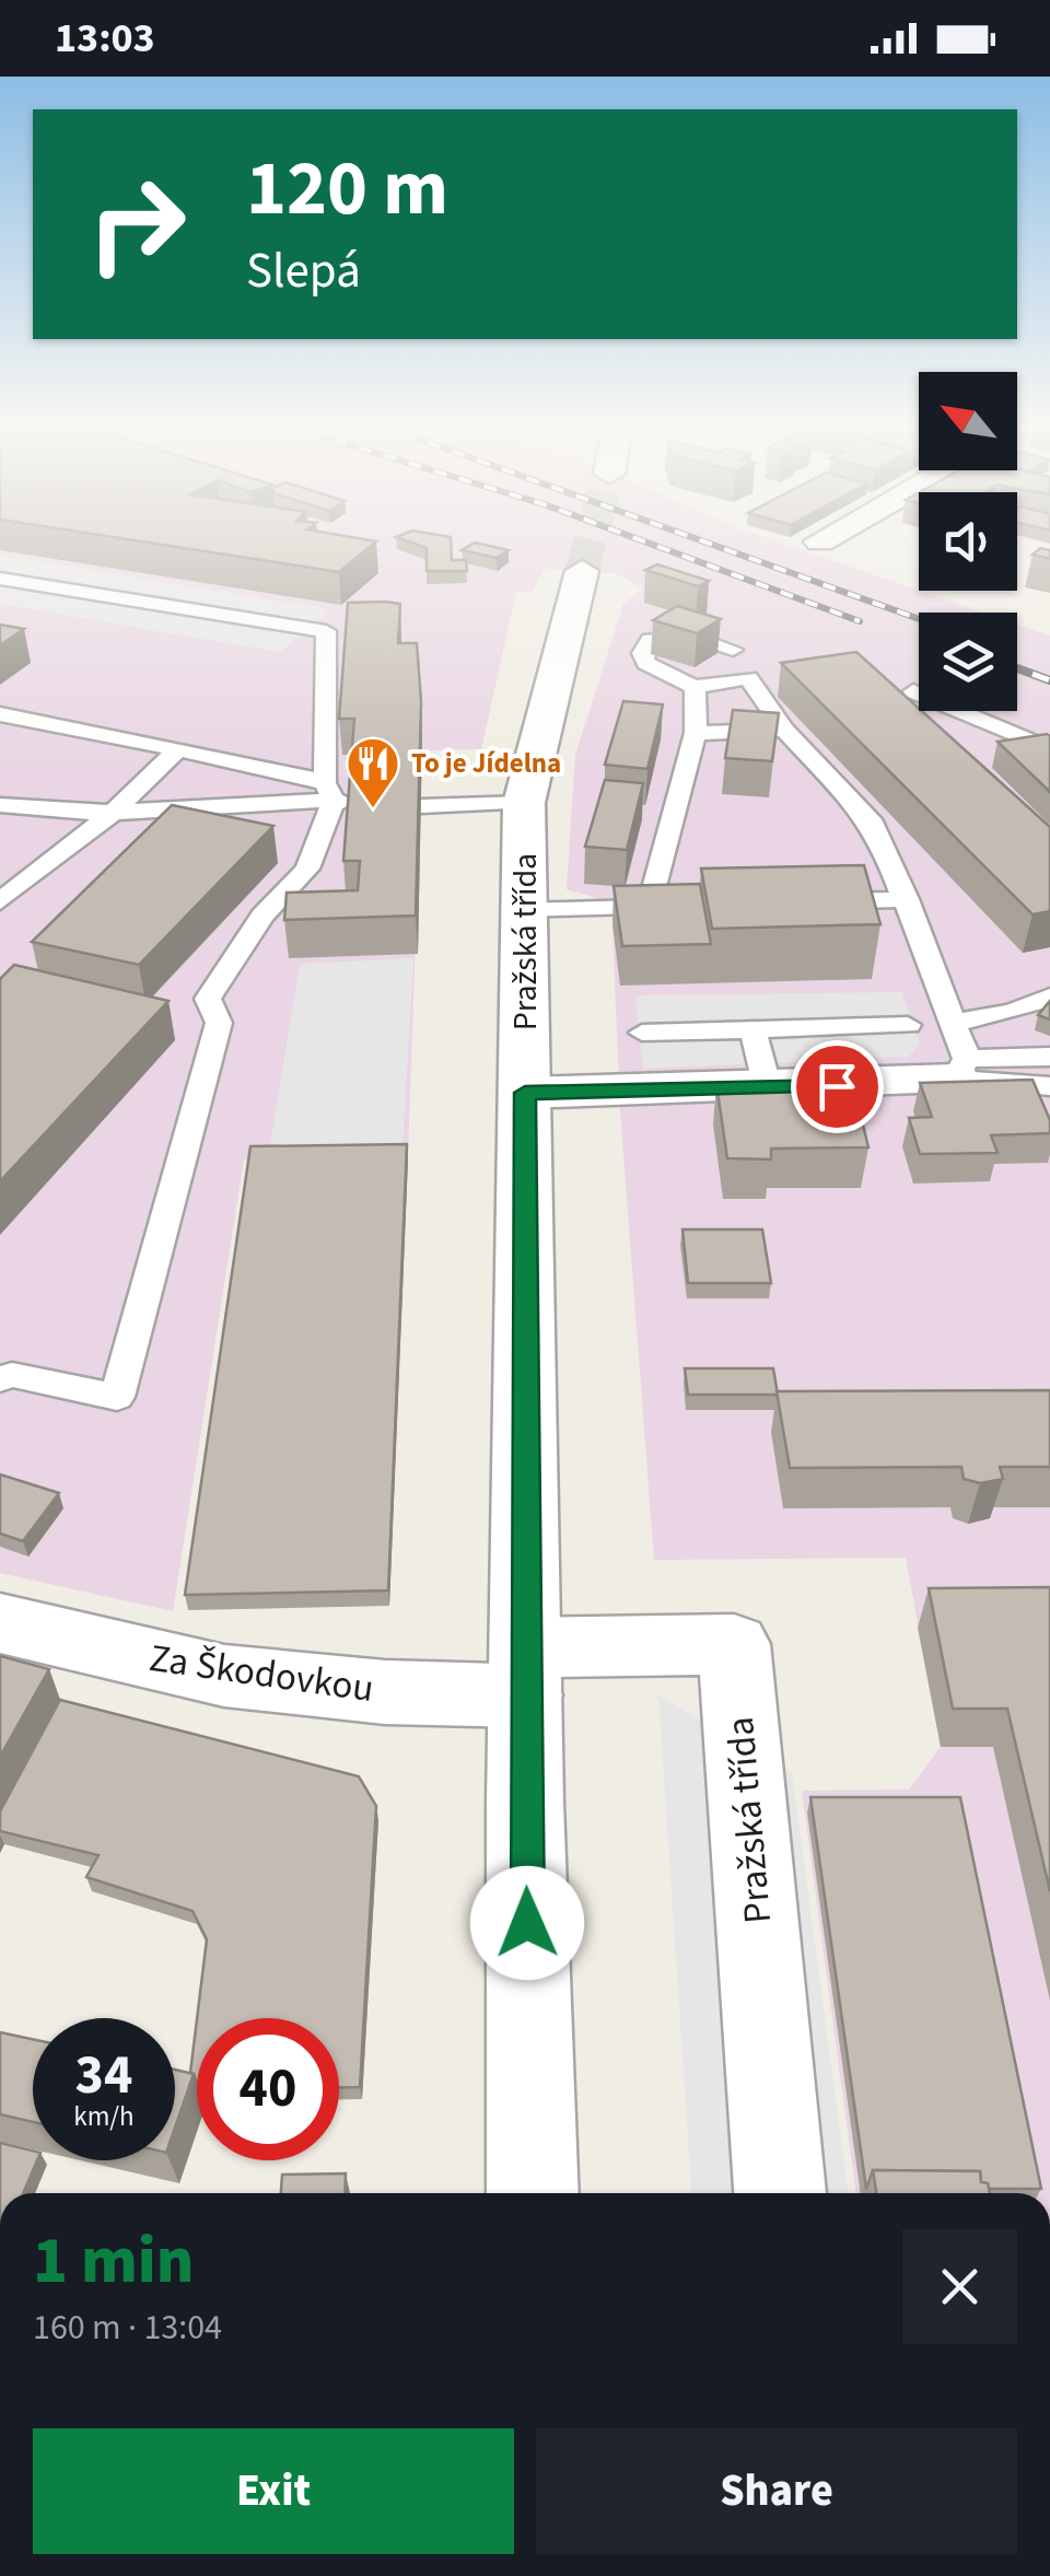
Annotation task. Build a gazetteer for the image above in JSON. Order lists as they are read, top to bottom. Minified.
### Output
{"streets":{"street":["Pražská třída","Za Škodovkou"]},"crossings":[["Pražská třída","Za Škodovkou"]],"places":{"restaurant":["To je Jídelna"]},"north":"top left","page":{"status":"13:03","turn":["120 m","Slepá"],"speed":"34 km/h","limit":"40","heading":["1 min","160 m · 13:04"],"buttons":["Exit","Share"]}}
